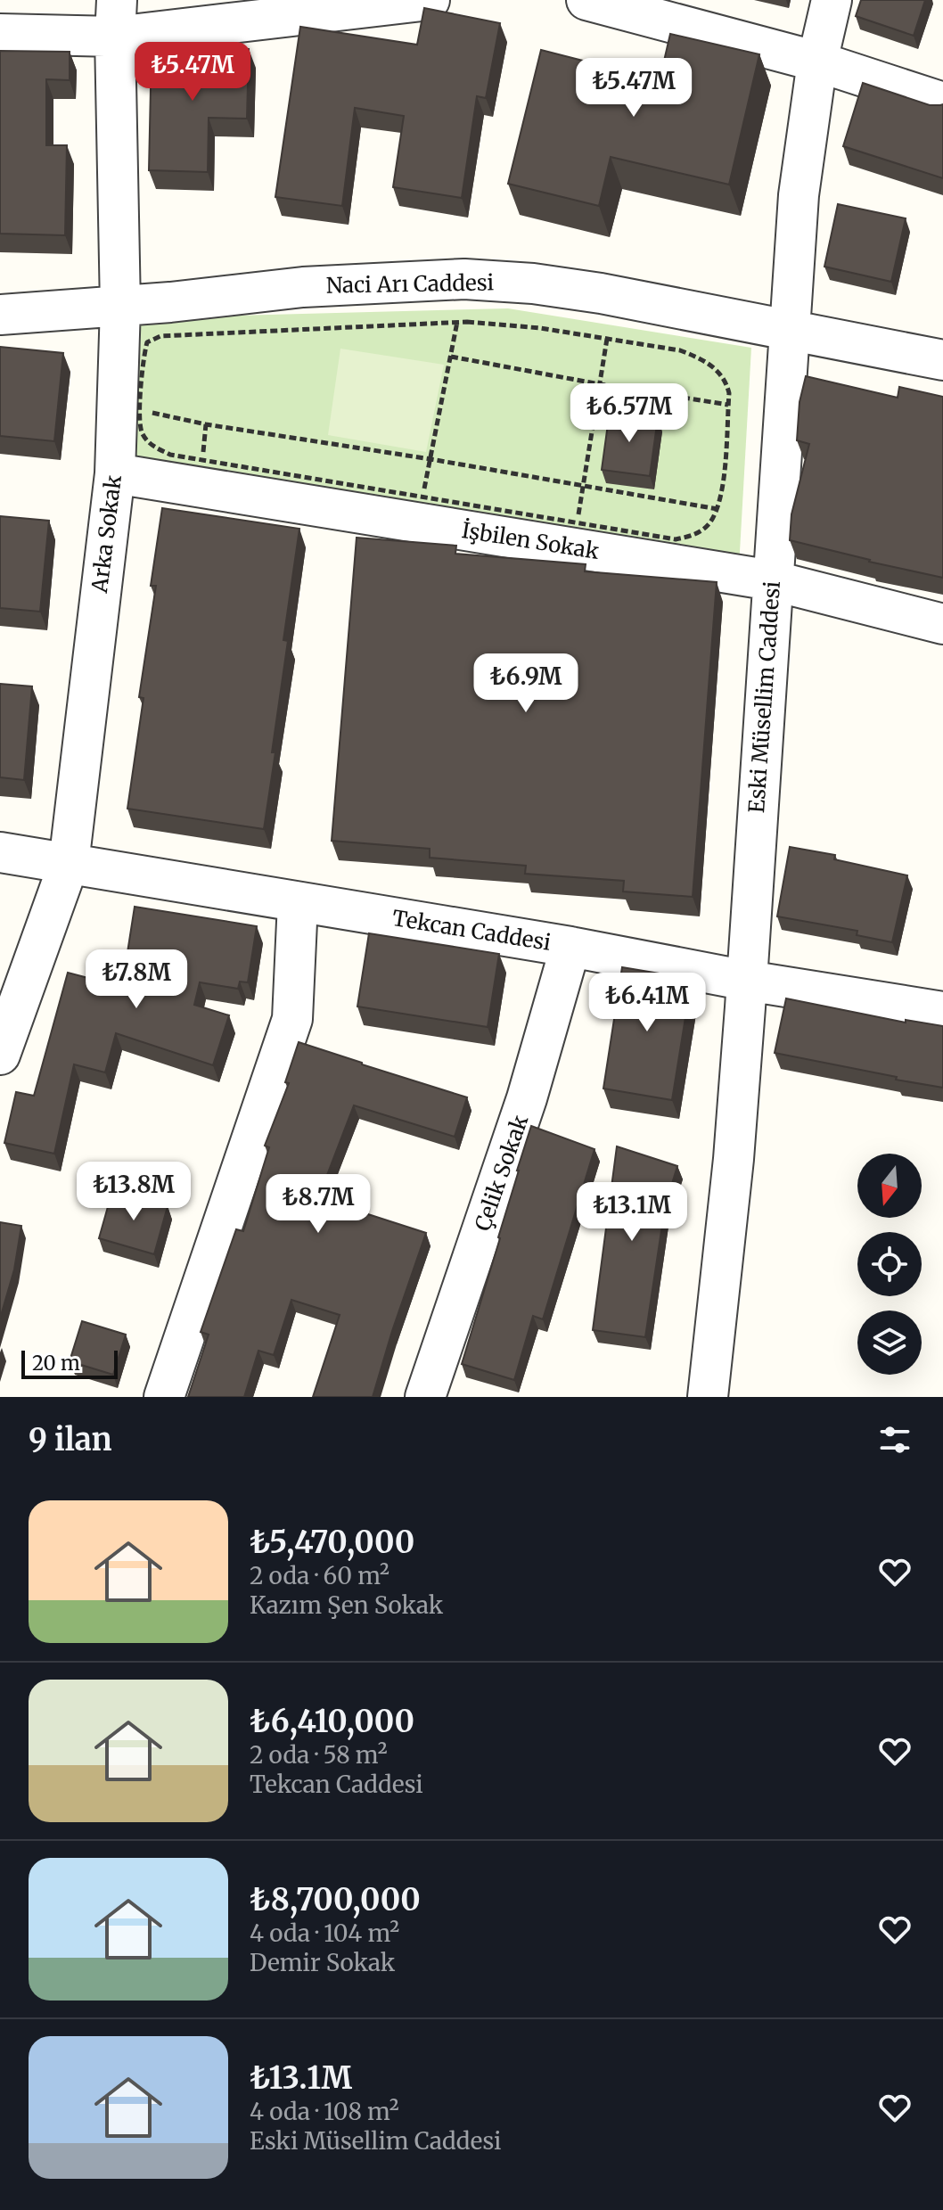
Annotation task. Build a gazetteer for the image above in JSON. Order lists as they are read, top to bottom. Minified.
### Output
{"streets":{"street":["Naci Arı Caddesi","Arka Sokak","İşbilen Sokak","Eski Müsellim Caddesi","Tekcan Caddesi","Çelik Sokak"]},"crossings":[["Naci Arı Caddesi","Arka Sokak"],["Naci Arı Caddesi","Eski Müsellim Caddesi"],["Arka Sokak","İşbilen Sokak"],["Arka Sokak","Tekcan Caddesi"],["İşbilen Sokak","Eski Müsellim Caddesi"],["Eski Müsellim Caddesi","Tekcan Caddesi"],["Tekcan Caddesi","Çelik Sokak"]],"scale_bar":"20 m","north":"bottom","page":{"price":["₺5.47M","₺5.47M","₺6.57M","₺6.9M","₺7.8M","₺6.41M","₺13.8M","₺8.7M","₺13.1M"],"scale":"20 m","heading":"9 ilan","list":[{"name":"₺5,470,000","note":"2 oda · 60 m² · Kazım Şen Sokak"},{"name":"₺6,410,000","note":"2 oda · 58 m² · Tekcan Caddesi"},{"name":"₺8,700,000","note":"4 oda · 104 m² · Demir Sokak"},{"name":"₺13.1M","note":"4 oda · 108 m² · Eski Müsellim Caddesi"}]}}
